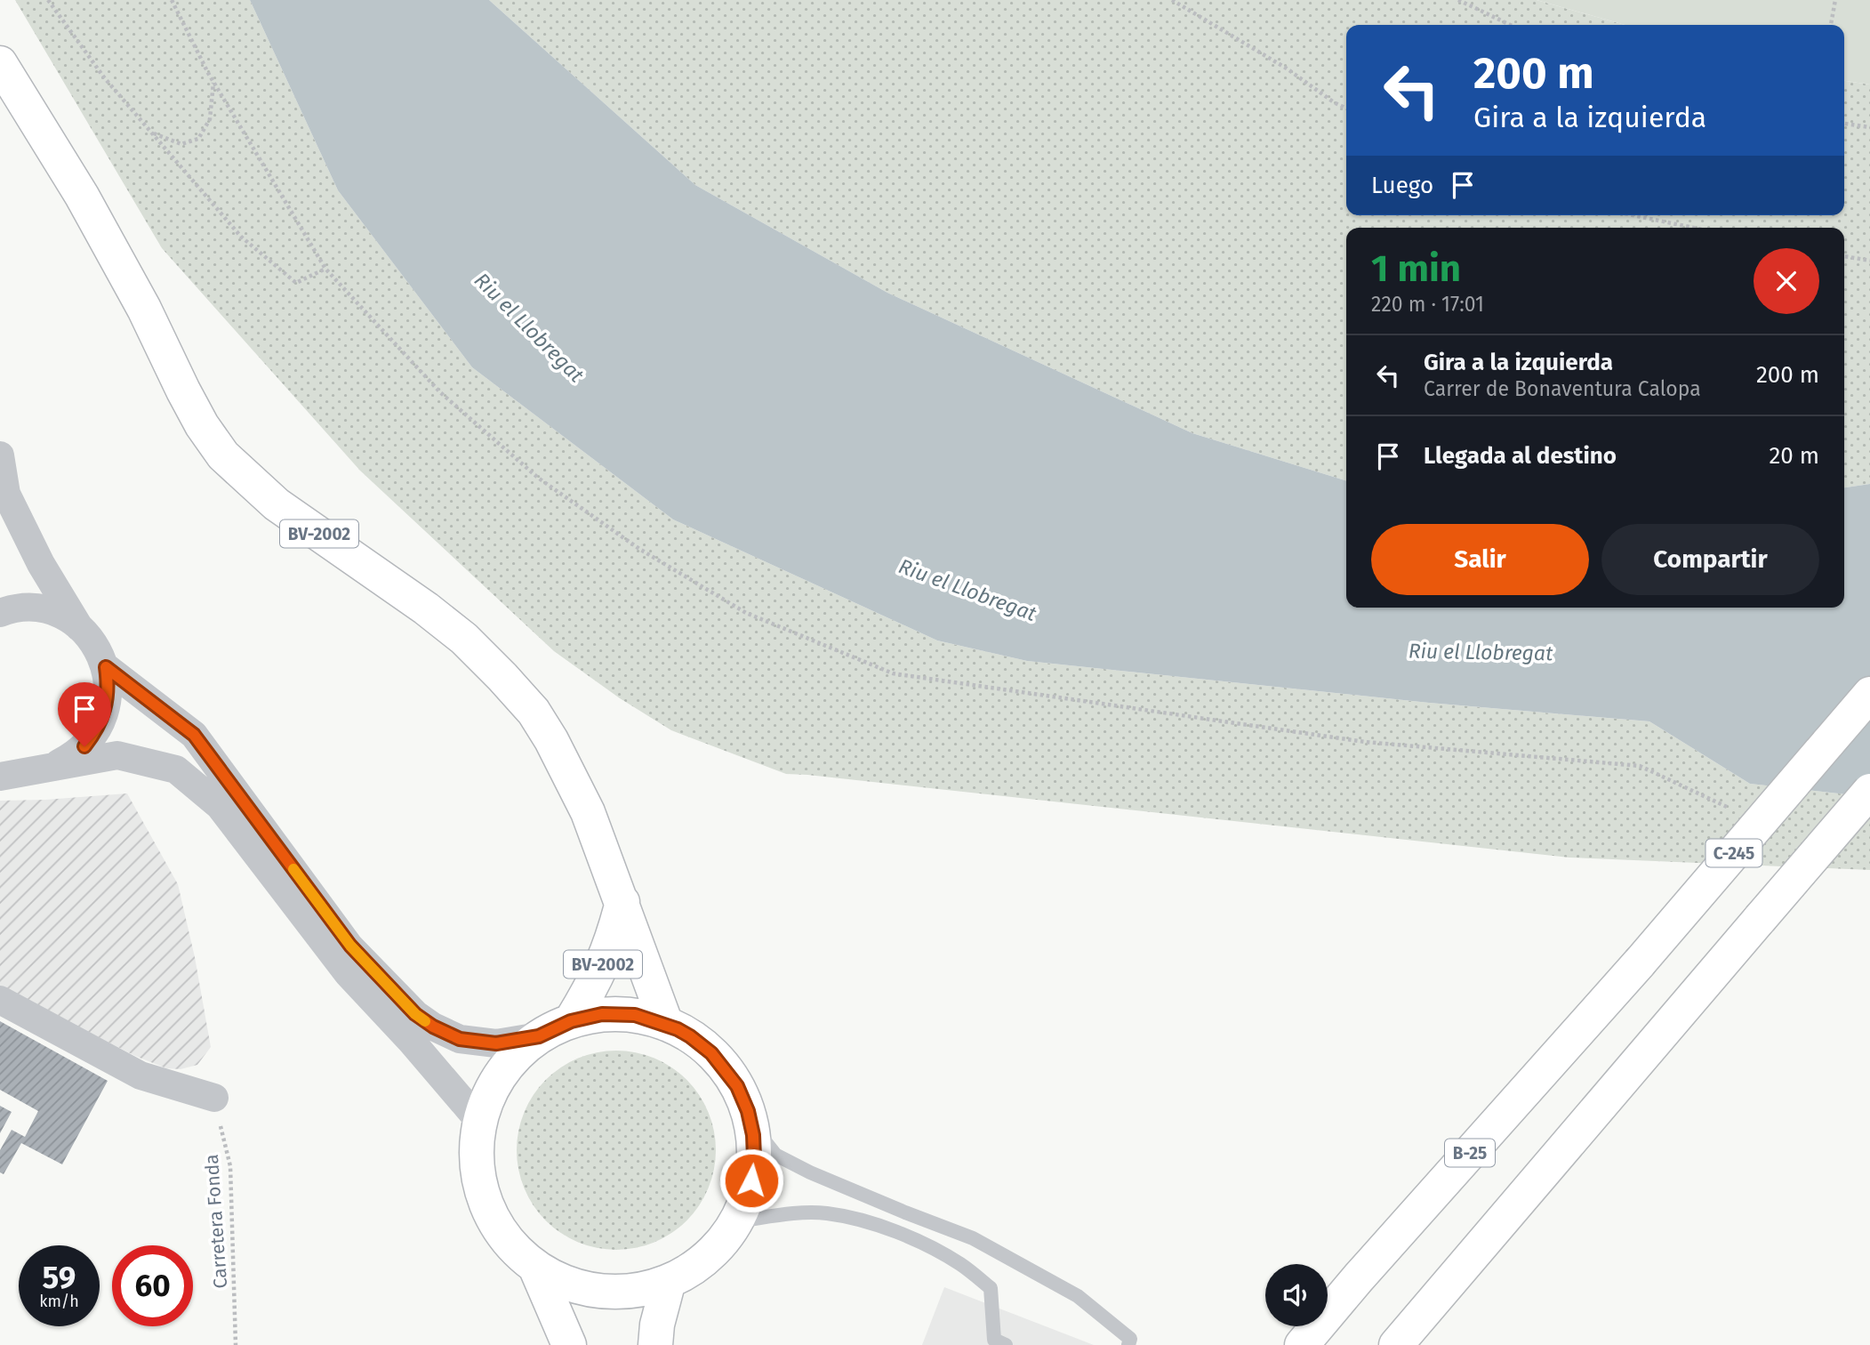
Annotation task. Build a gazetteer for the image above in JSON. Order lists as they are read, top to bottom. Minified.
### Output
{"streets":{"main road":["BV-2002","C-245","B-25"],"path":["Carretera Fonda"]},"crossings":[["C-245","B-25"]],"water":["Riu el Llobregat"],"page":{"turn":["200 m","Gira a la izquierda"],"then":"Luego","heading":["1 min","220 m · 17:01"],"list":[{"name":"Gira a la izquierda","note":"Carrer de Bonaventura Calopa","value":"200 m"},{"name":"Llegada al destino","value":"20 m"}],"buttons":["Salir","Compartir"],"speed":"59 km/h","limit":"60"}}
